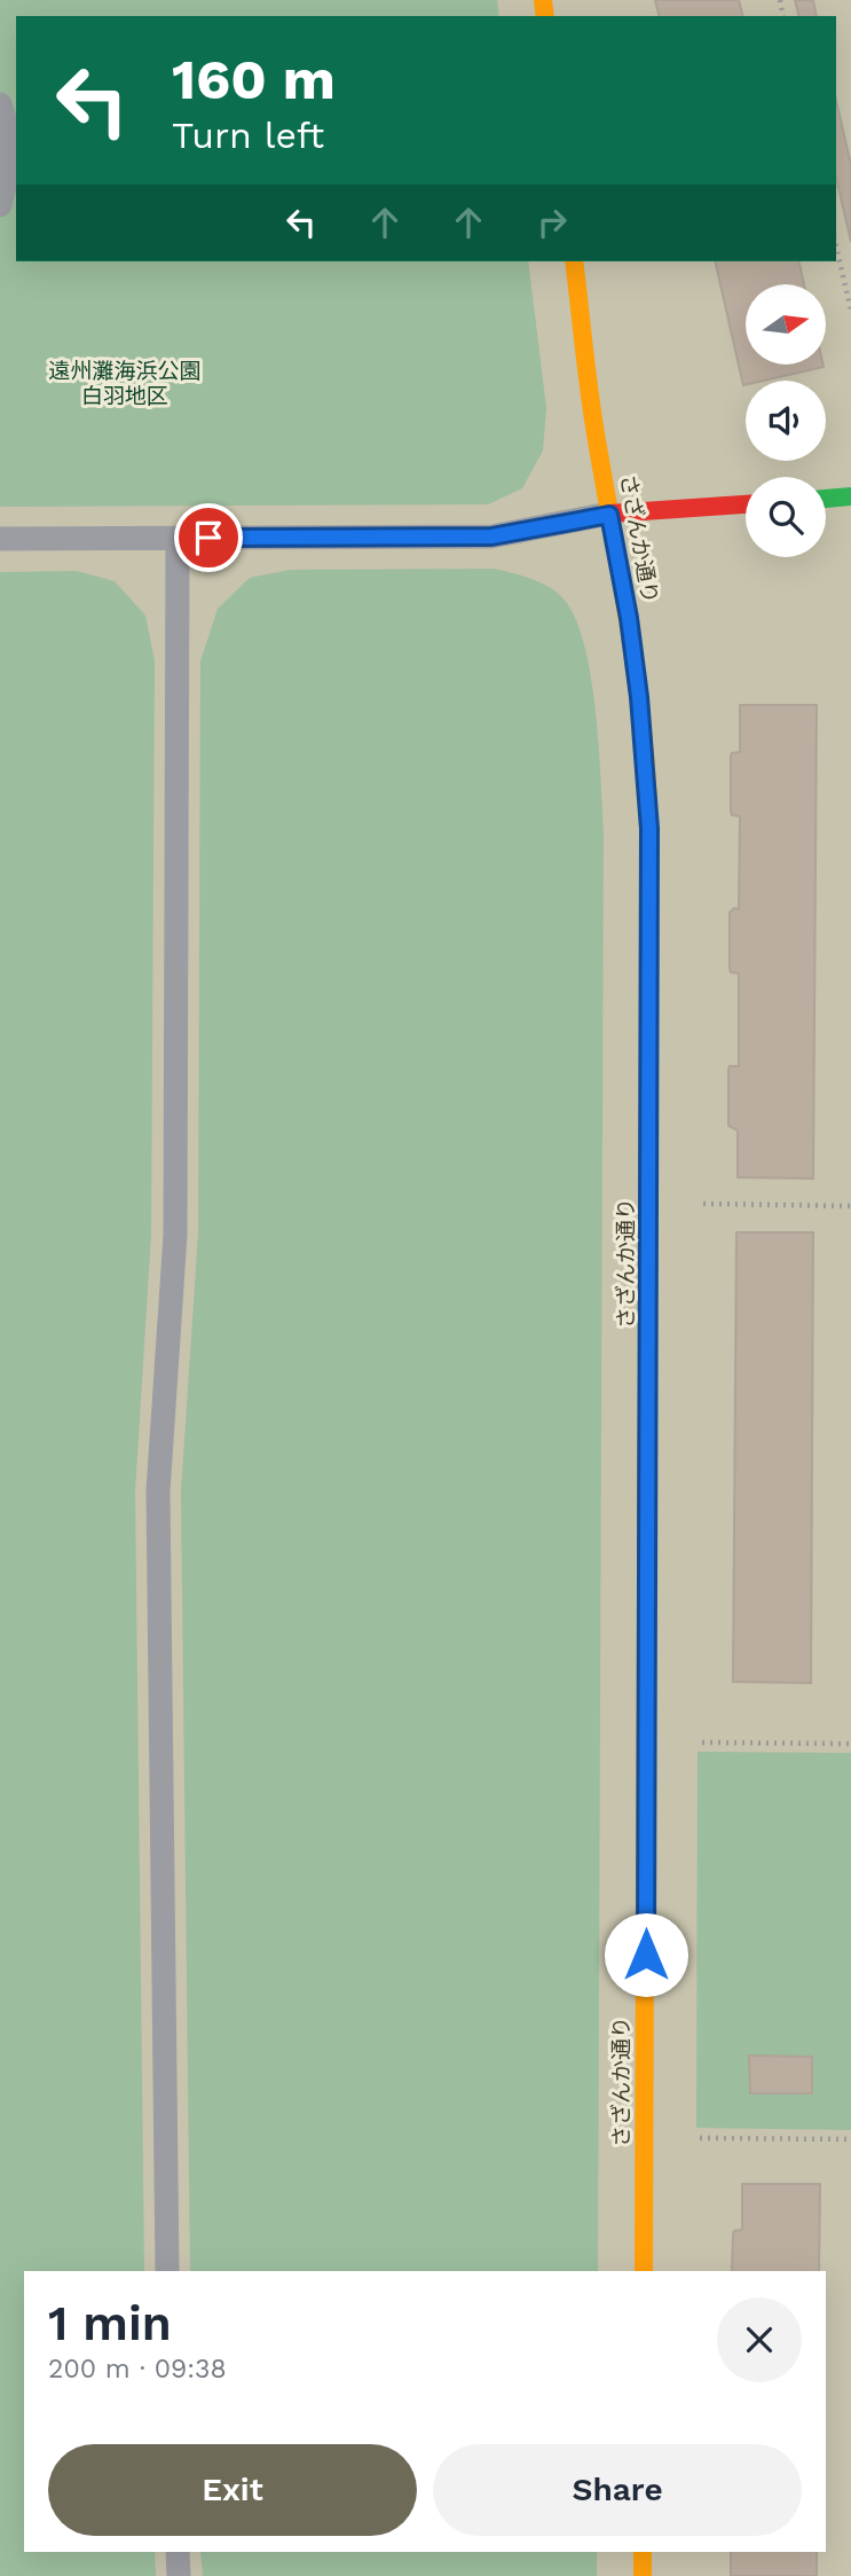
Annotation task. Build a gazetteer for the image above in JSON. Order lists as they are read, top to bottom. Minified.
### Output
{"streets":{"street":["さざんか通り"]},"parks":["遠州灘海浜公園 白羽地区"],"north":"right","page":{"turn":["160 m","Turn left"],"heading":["1 min","200 m · 09:38"],"buttons":["Exit","Share"]}}
